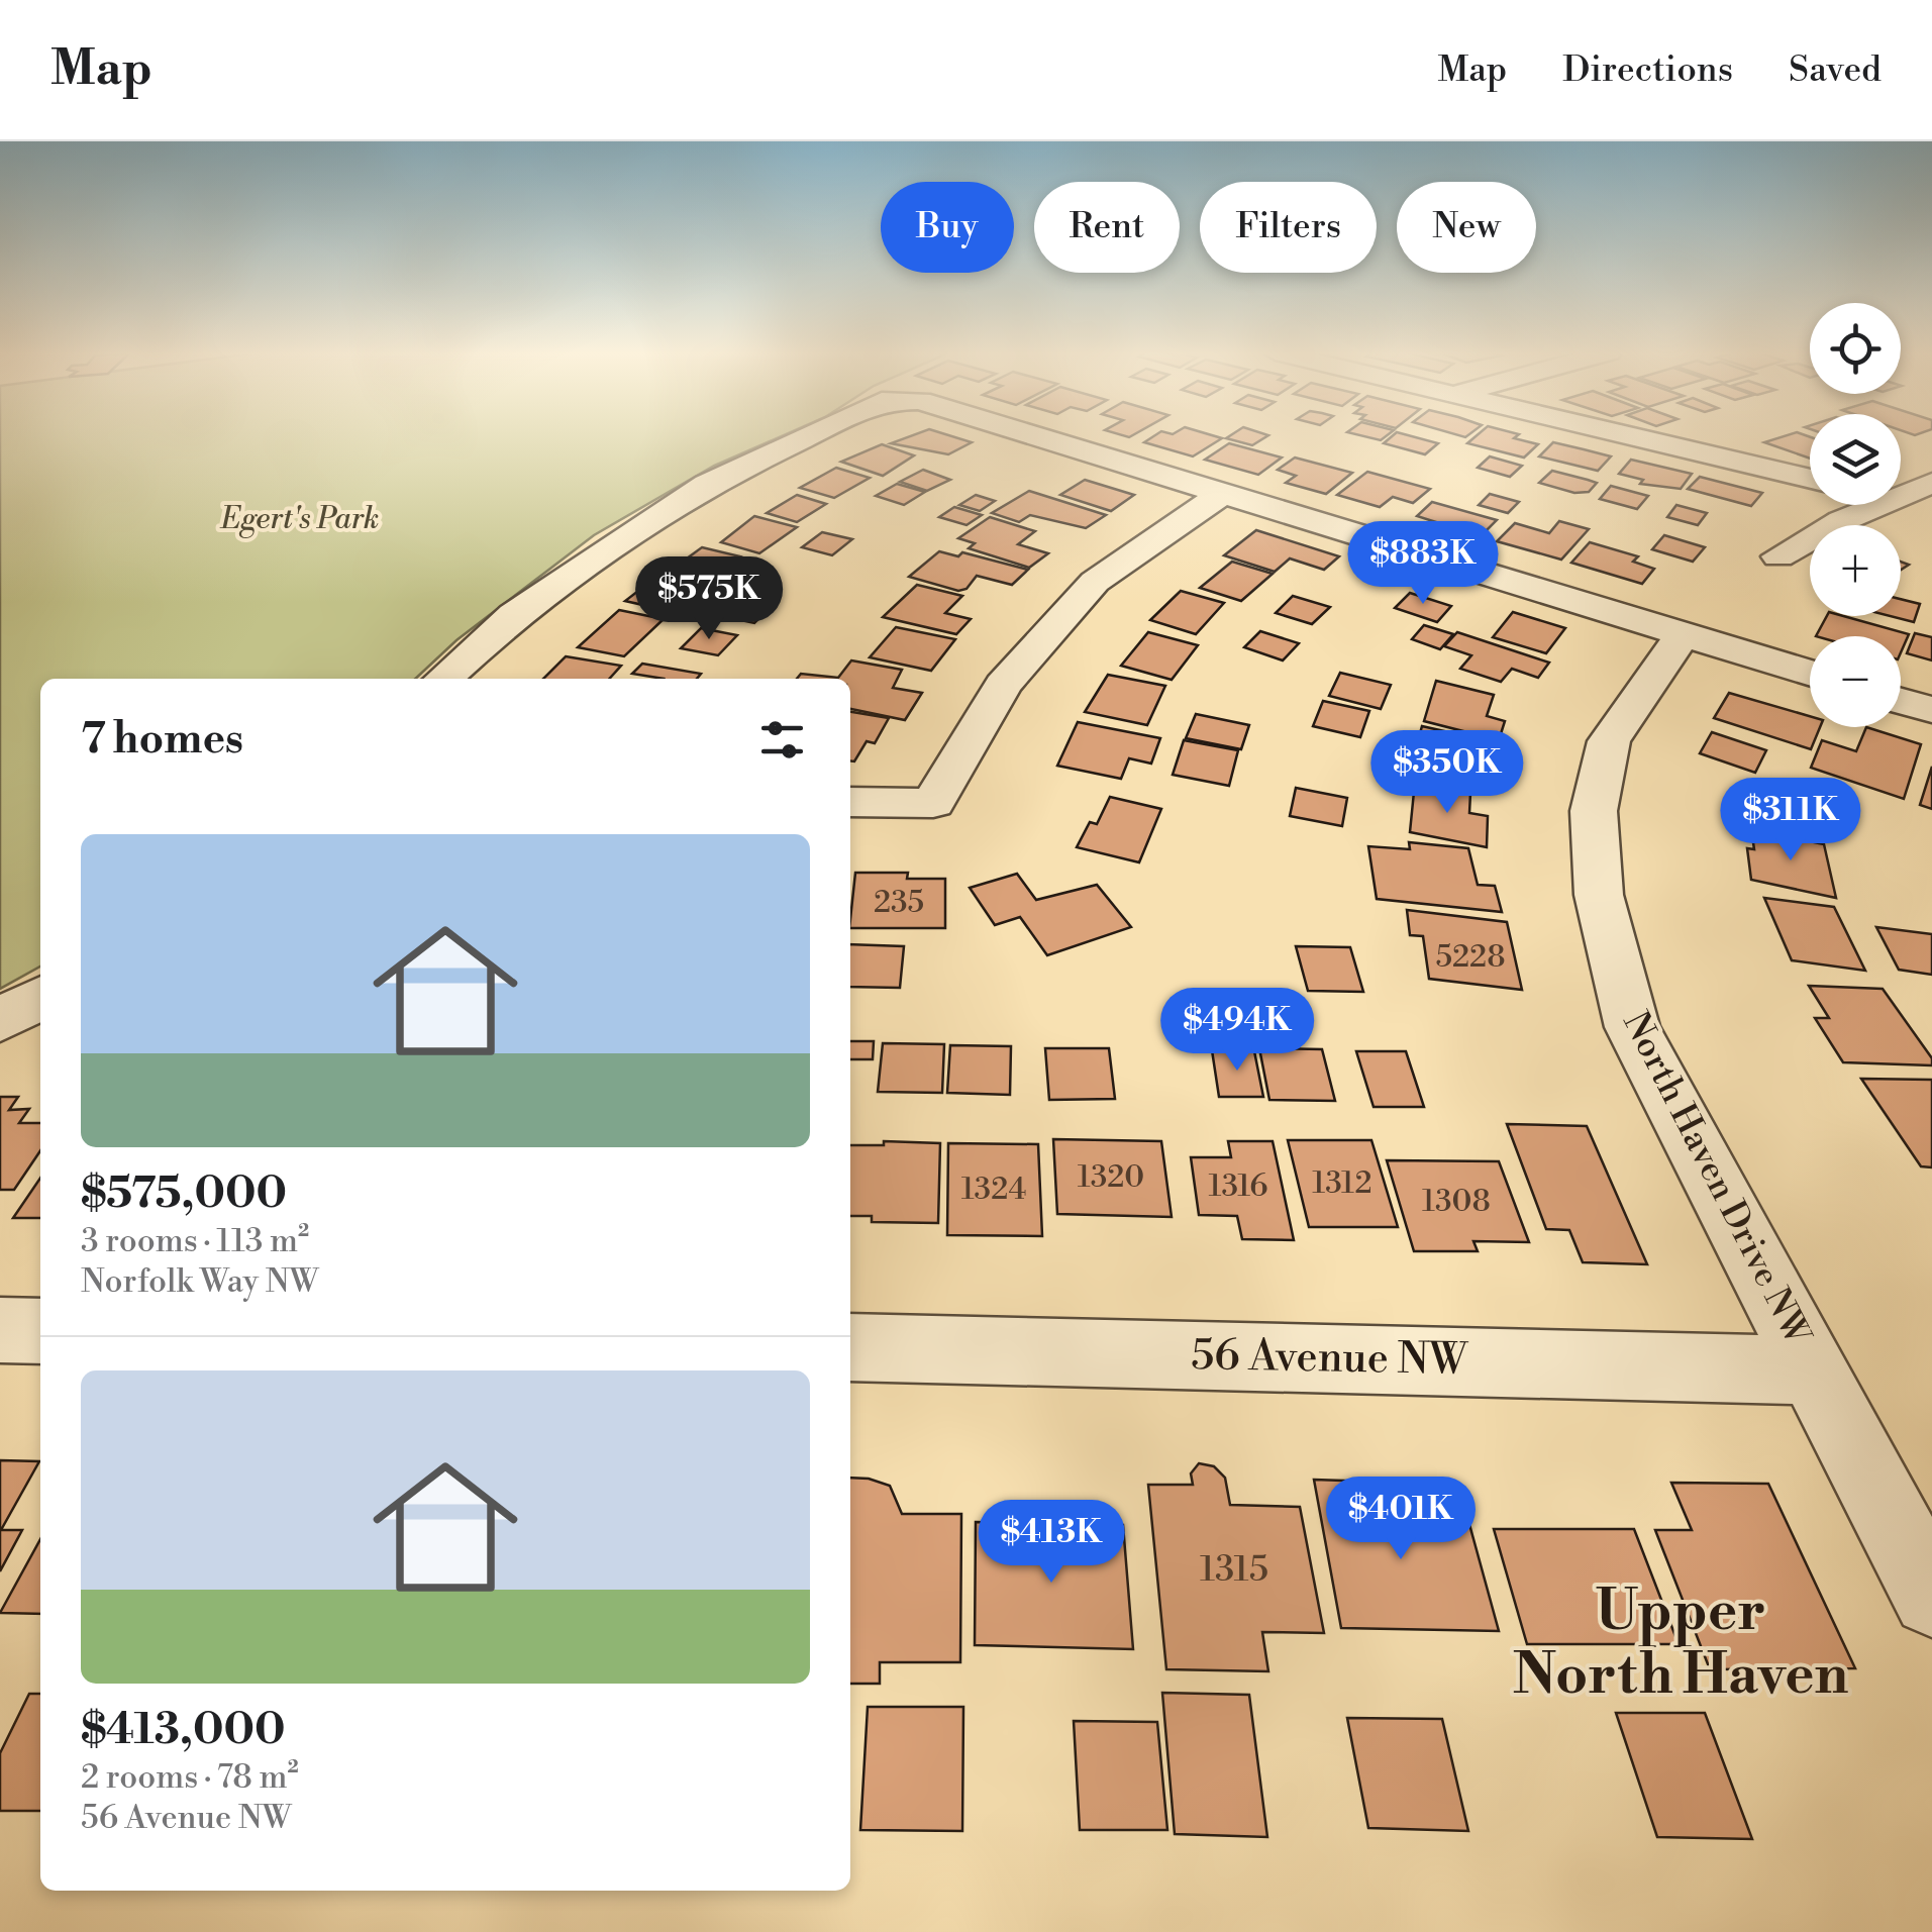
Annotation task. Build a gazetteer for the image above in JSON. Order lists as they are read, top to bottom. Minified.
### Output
{"streets":{"street":["North Haven Drive NW","56 Avenue NW"]},"crossings":[["North Haven Drive NW","56 Avenue NW"]],"districts":["Upper North Haven"],"parks":["Egert's Park"],"house_numbers":["235","5228","1320","1312","1316","1324","1308","1315"],"page":{"header":"Map","nav":["Map","Directions","Saved"],"chip":["Buy","Rent","Filters","New"],"map_buttons":["+","−"],"price":["$883K","$575K","$350K","$311K","$494K","$401K","$413K"],"heading":"7 homes","list":[{"name":"$575,000","note":"3 rooms · 113 m² · Norfolk Way NW"},{"name":"$413,000","note":"2 rooms · 78 m² · 56 Avenue NW"}]}}
